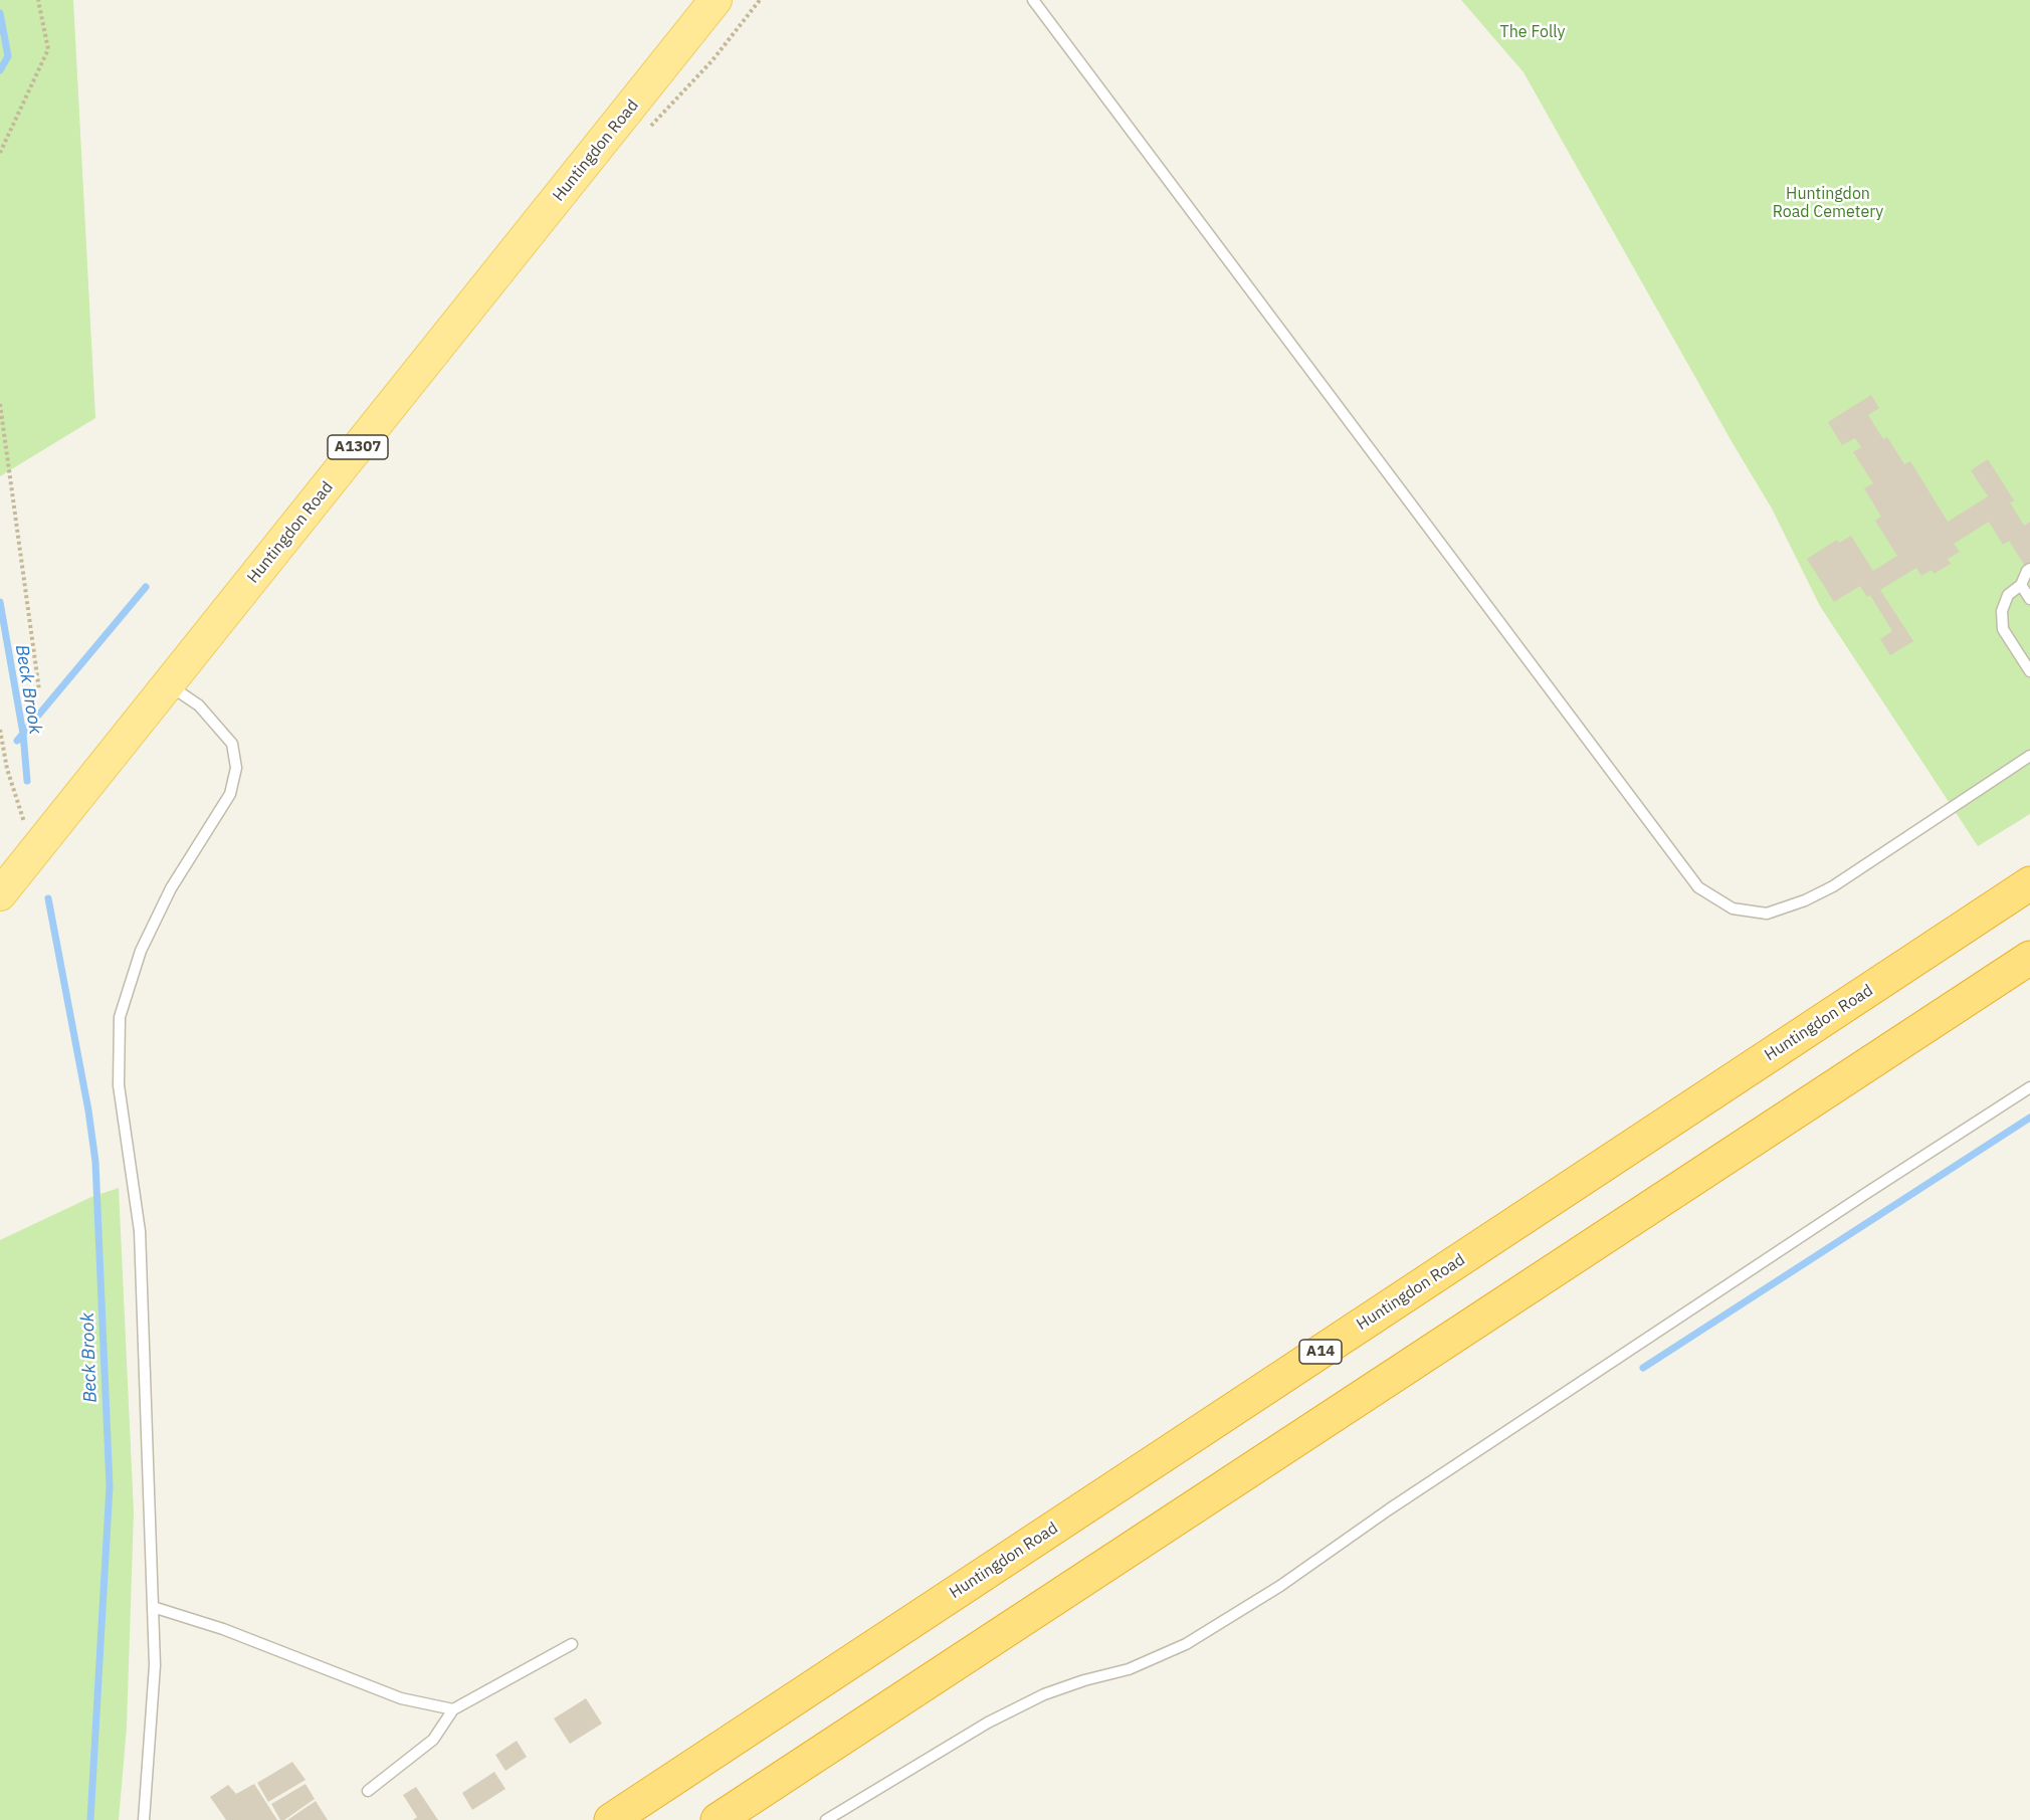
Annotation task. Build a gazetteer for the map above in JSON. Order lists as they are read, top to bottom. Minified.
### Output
{"streets":{"highway":["Huntingdon Road","A14"],"main road":["A1307"]},"water":["Beck Brook"],"parks":["The Folly","Huntingdon Road Cemetery"]}
